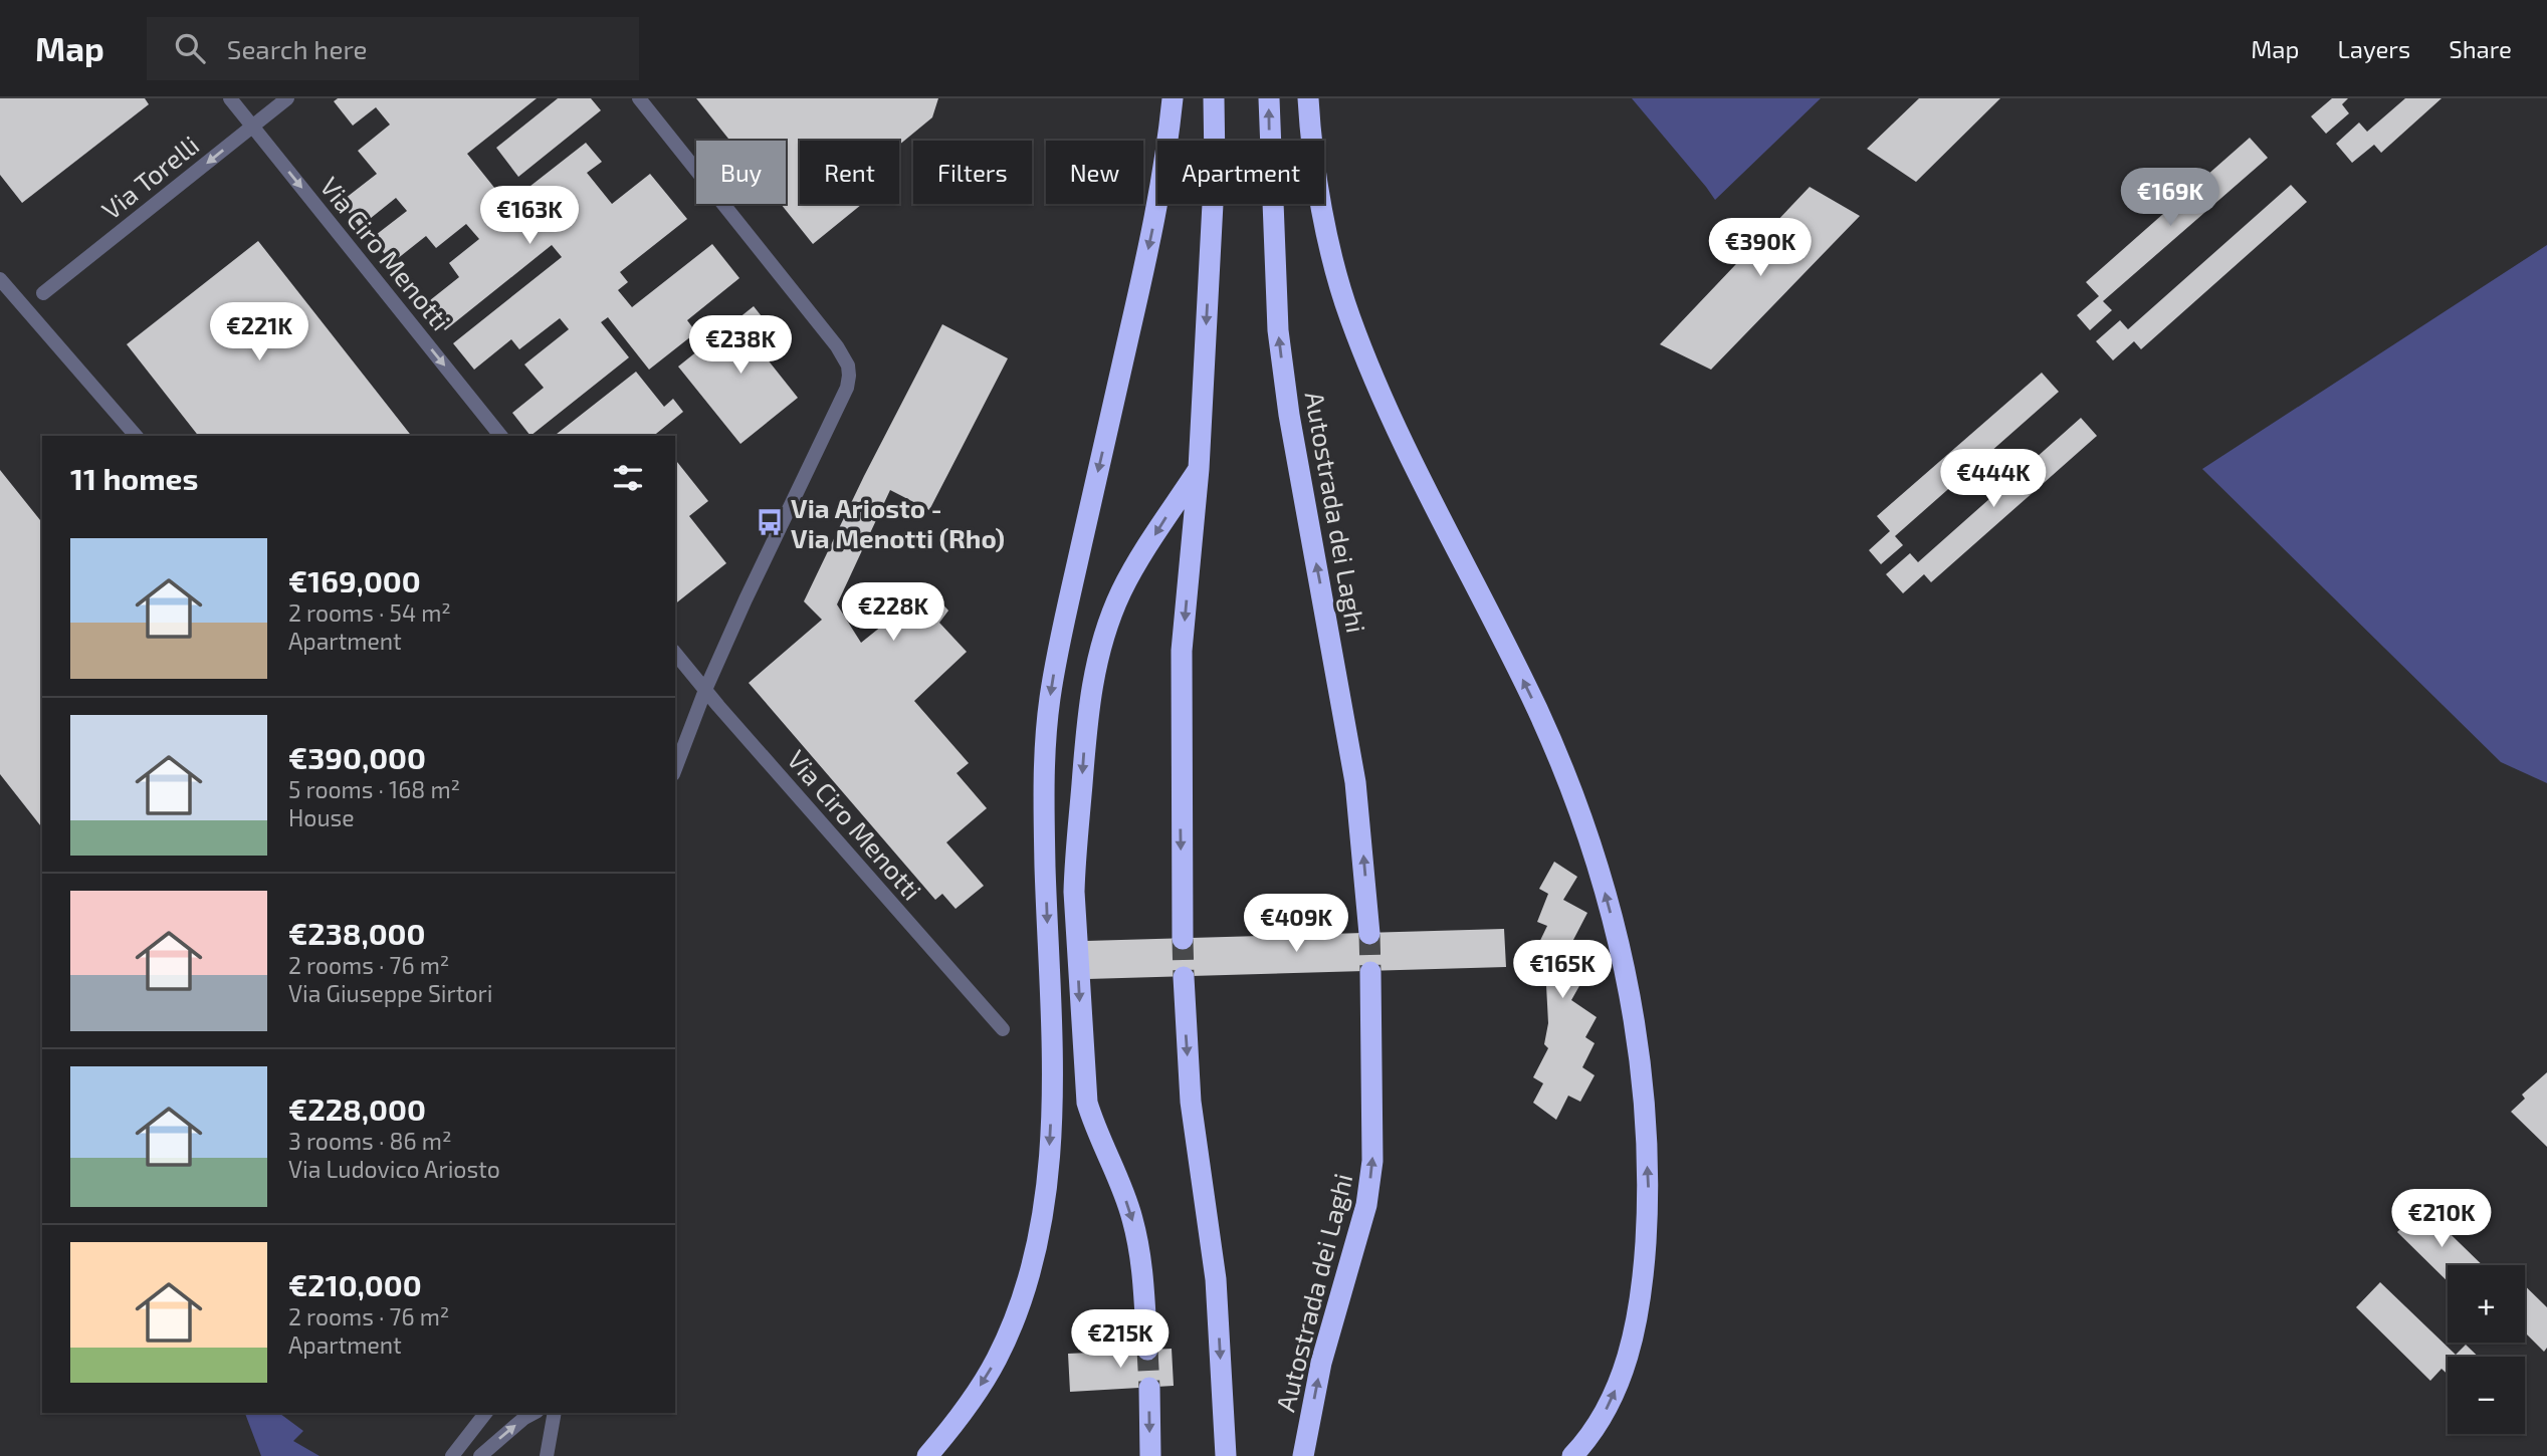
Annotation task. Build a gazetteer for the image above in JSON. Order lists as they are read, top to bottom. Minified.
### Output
{"streets":{"highway":["Autostrada dei Laghi"],"street":["Via Torelli","Via Ciro Menotti"]},"crossings":[["Via Torelli","Via Ciro Menotti"]],"one_way":["Via Torelli","Via Ciro Menotti"],"places":{"bus stop":["Via Ariosto - Via Menotti (Rho)"]},"page":{"header":"Map","search":"Search here","nav":["Map","Layers","Share"],"chip":["Buy","Rent","Filters","New","Apartment"],"price":["€169K","€163K","€390K","€221K","€238K","€444K","€228K","€409K","€165K","€210K","€215K"],"heading":"11 homes","list":[{"name":"€169,000","note":"2 rooms · 54 m² · Apartment"},{"name":"€390,000","note":"5 rooms · 168 m² · House"},{"name":"€238,000","note":"2 rooms · 76 m² · Via Giuseppe Sirtori"},{"name":"€228,000","note":"3 rooms · 86 m² · Via Ludovico Ariosto"},{"name":"€210,000","note":"2 rooms · 76 m² · Apartment"}],"map_buttons":["+","−"]}}
